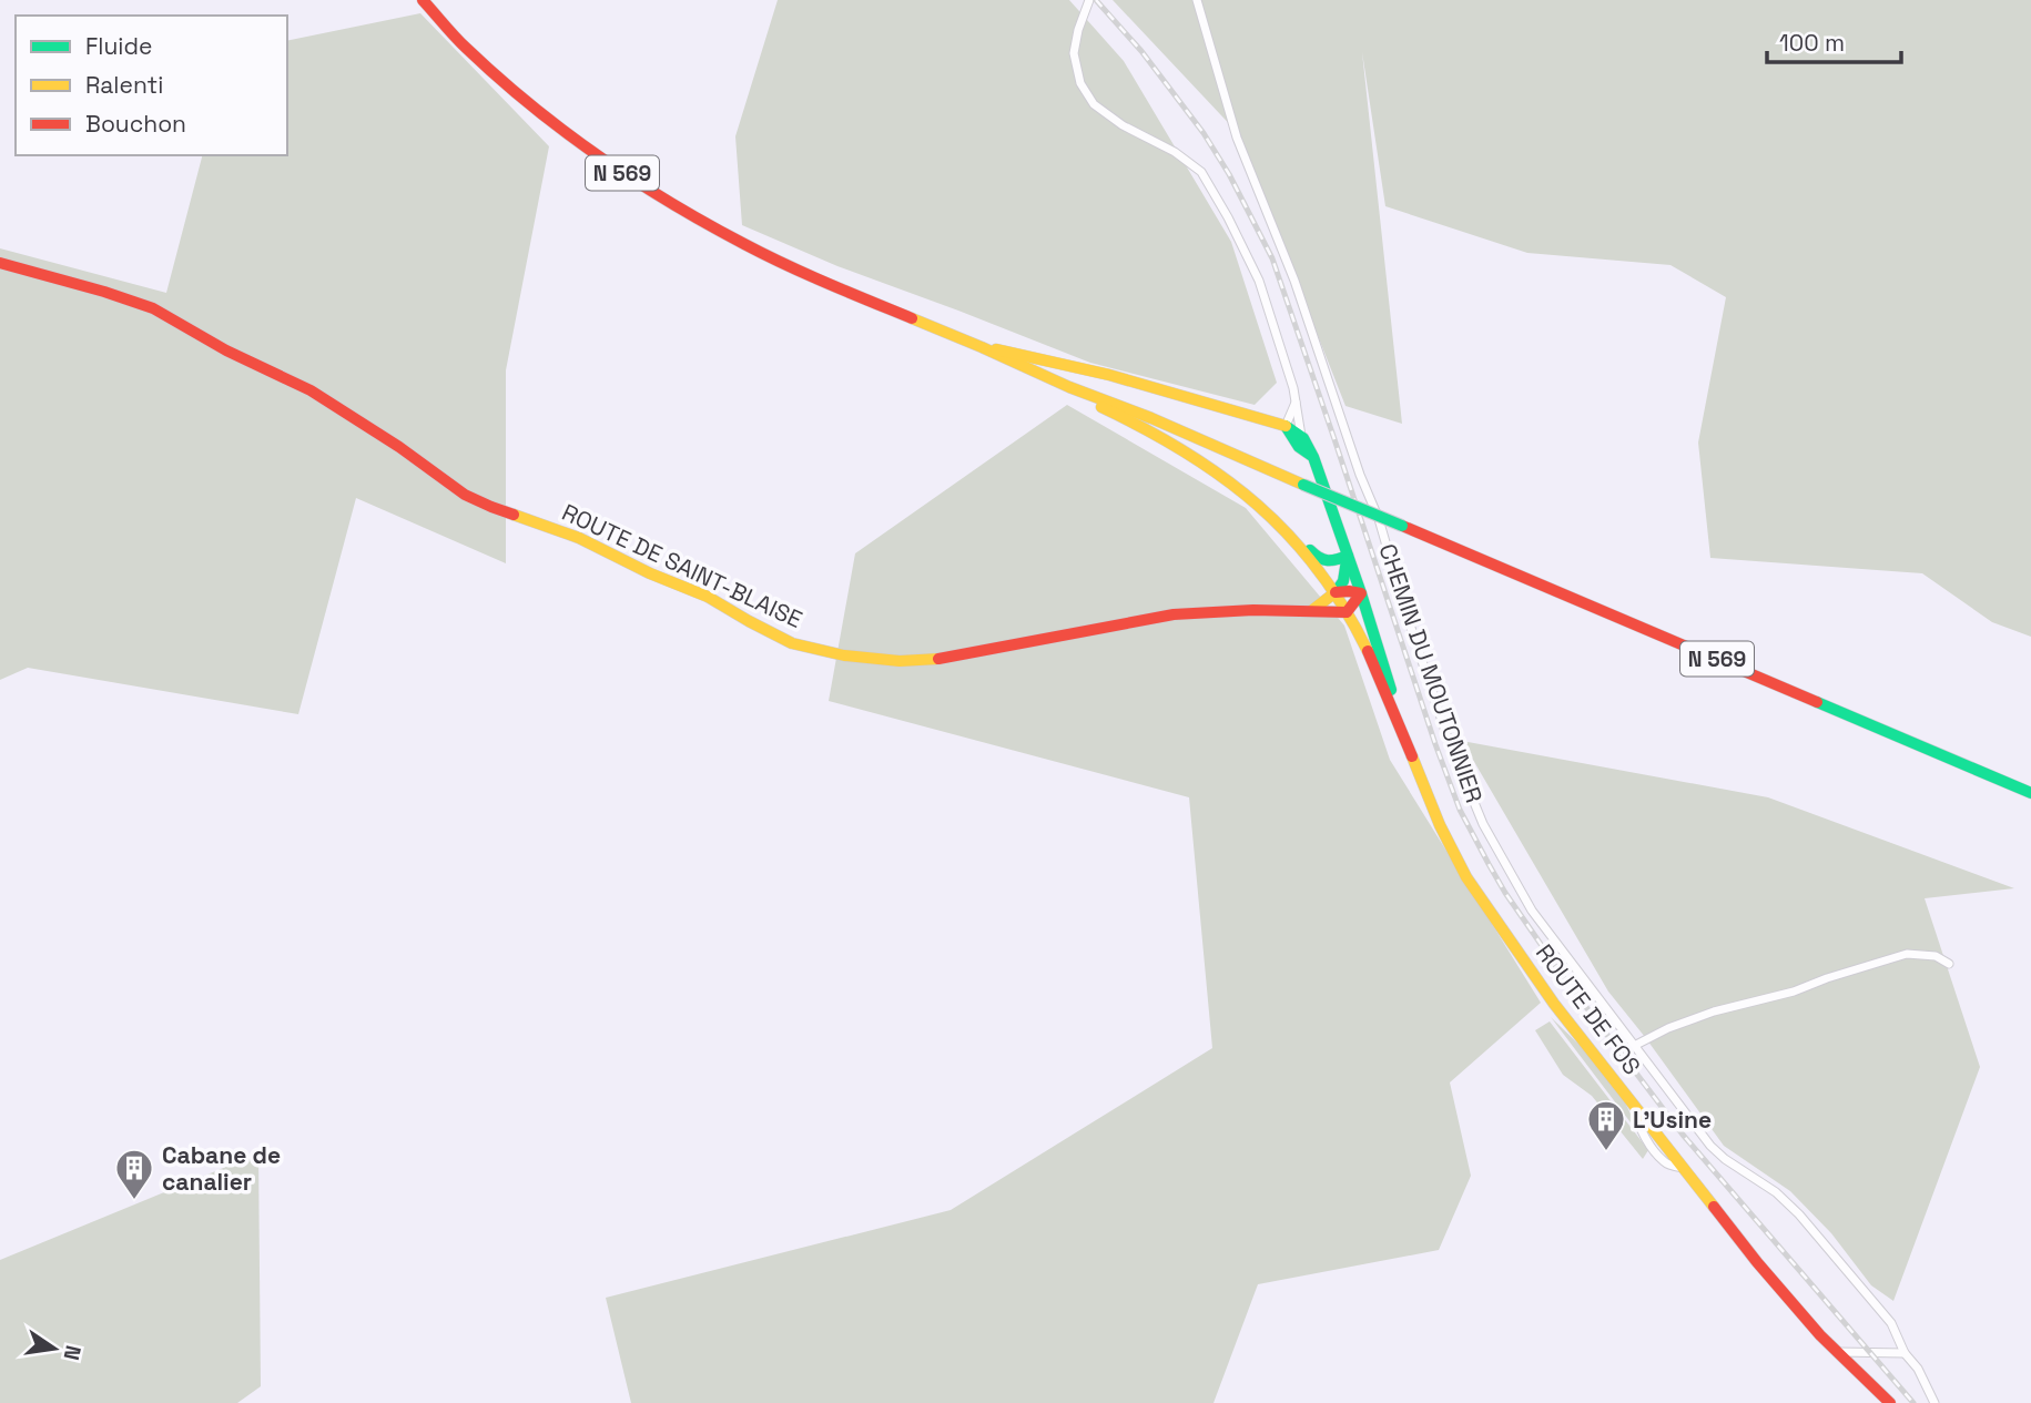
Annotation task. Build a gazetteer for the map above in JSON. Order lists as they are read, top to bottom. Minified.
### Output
{"streets":{"main road":["N 569","ROUTE DE SAINT-BLAISE","ROUTE DE FOS"],"street":["CHEMIN DU MOUTONNIER"]},"places":{"building":["L'Usine","Cabane de canalier"]},"legend":["Fluide","Ralenti","Bouchon"],"scale_bar":"100 m","north":"right"}
